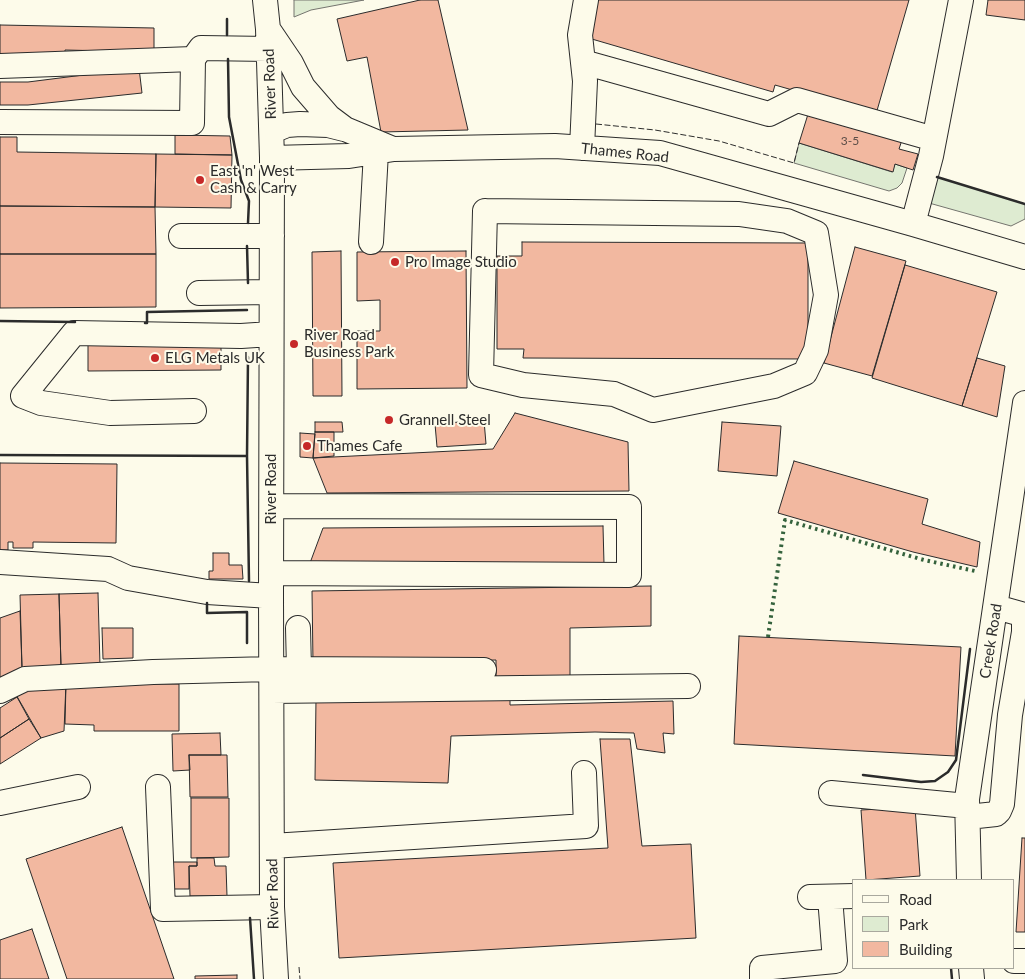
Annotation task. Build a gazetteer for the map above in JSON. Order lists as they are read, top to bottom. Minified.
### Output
{"streets":{"street":["River Road","Thames Road","Creek Road"]},"crossings":[["River Road","Thames Road"]],"places":["East 'n' West Cash & Carry","Pro Image Studio","River Road Business Park","ELG Metals UK","Grannell Steel","Thames Cafe"],"house_numbers":["3-5"],"legend":["Road","Park","Building"]}
